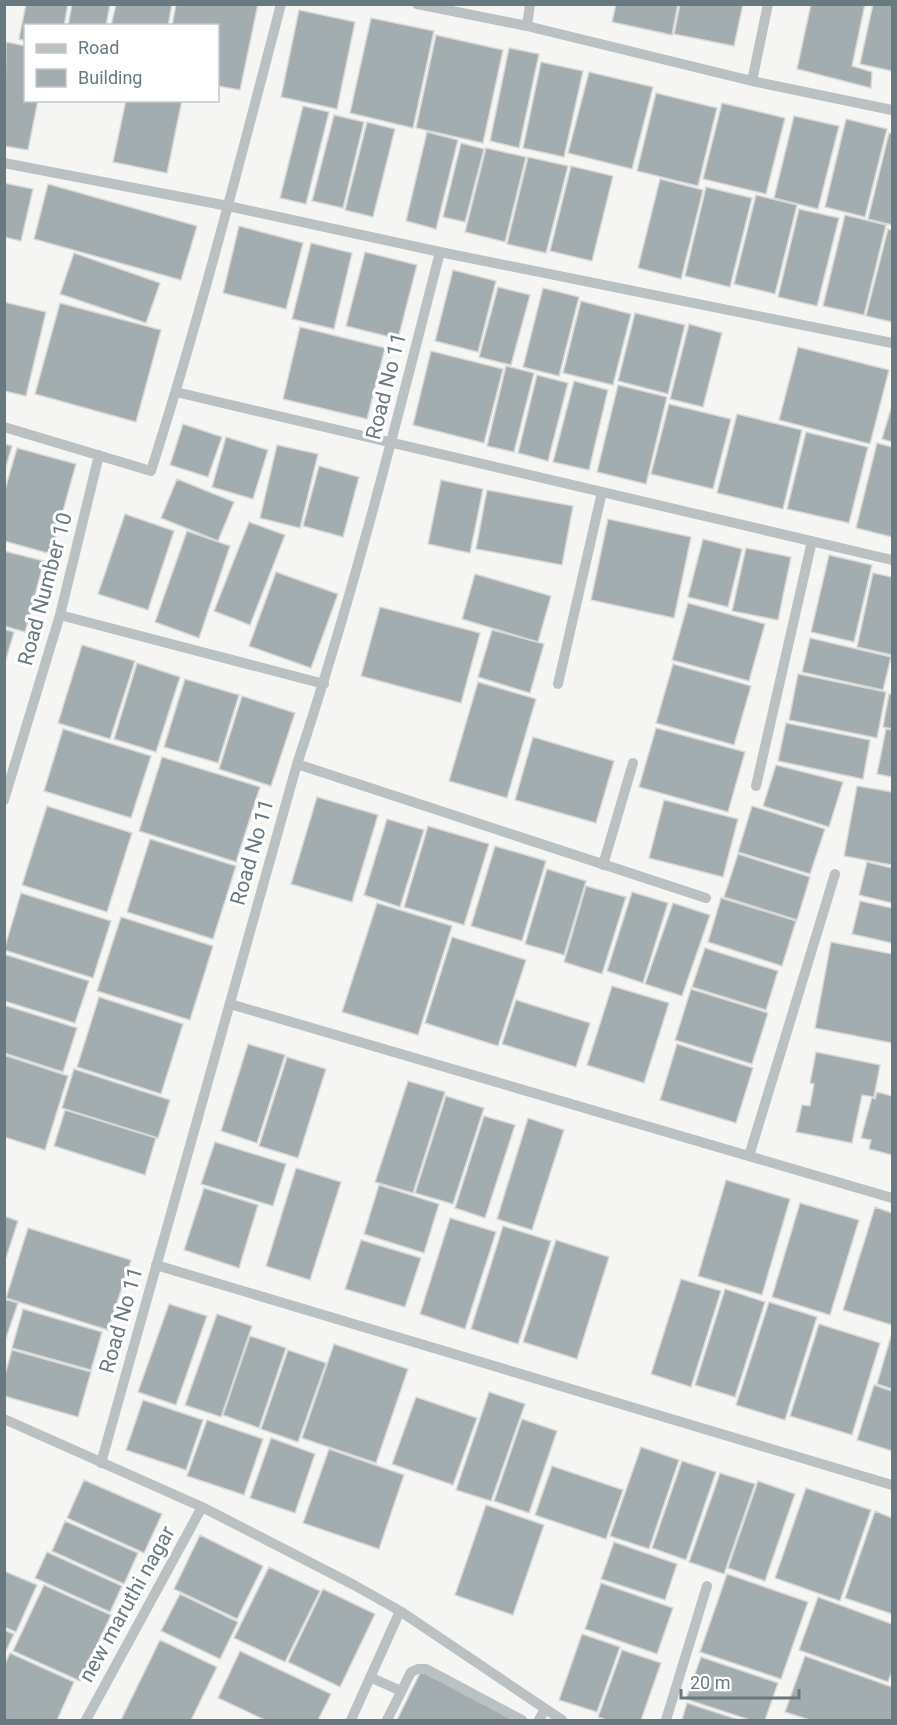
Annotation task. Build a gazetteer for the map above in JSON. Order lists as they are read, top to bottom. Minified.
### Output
{"streets":{"street":["Road No 11","Road Number 10","new maruthi nagar"]},"legend":["Road","Building"],"scale_bar":"20 m"}
